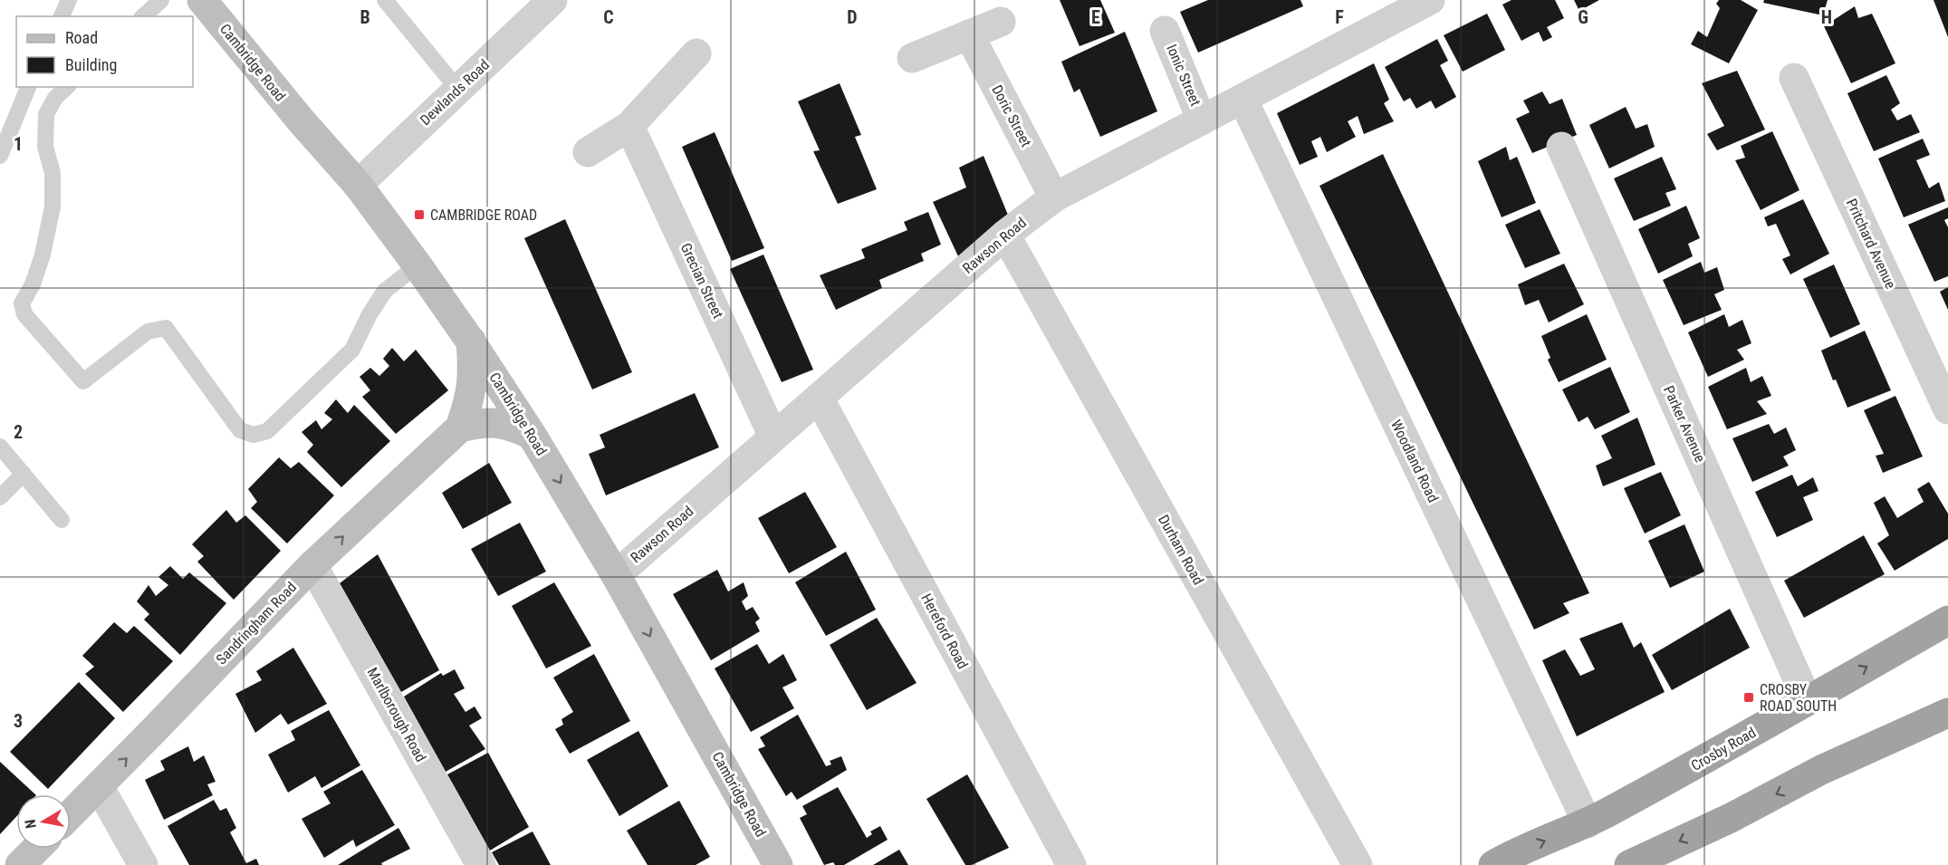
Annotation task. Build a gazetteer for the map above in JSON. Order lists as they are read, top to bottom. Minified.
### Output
{"streets":{"highway":["Crosby Road"],"main road":["Cambridge Road","Sandringham Road"],"street":["Ionic Street","Dewlands Road","Doric Street","Pritchard Avenue","Rawson Road","Grecian Street","Parker Avenue","Woodland Road","Durham Road","Hereford Road","Marlborough Road"]},"crossings":[["Cambridge Road","Dewlands Road"],["Cambridge Road","Rawson Road"],["Cambridge Road","Sandringham Road"],["Ionic Street","Rawson Road"],["Doric Street","Rawson Road"],["Rawson Road","Grecian Street"],["Rawson Road","Woodland Road"],["Rawson Road","Durham Road"],["Rawson Road","Hereford Road"],["Parker Avenue","Crosby Road"],["Woodland Road","Crosby Road"],["Sandringham Road","Marlborough Road"]],"one_way":["Cambridge Road","Sandringham Road"],"places":{"transit":["CAMBRIDGE ROAD","CROSBY ROAD SOUTH"]},"legend":["Road","Building"],"north":"left","grid":{"columns":["B","C","D","E","F","G","H"],"rows":["1","2","3"]}}
